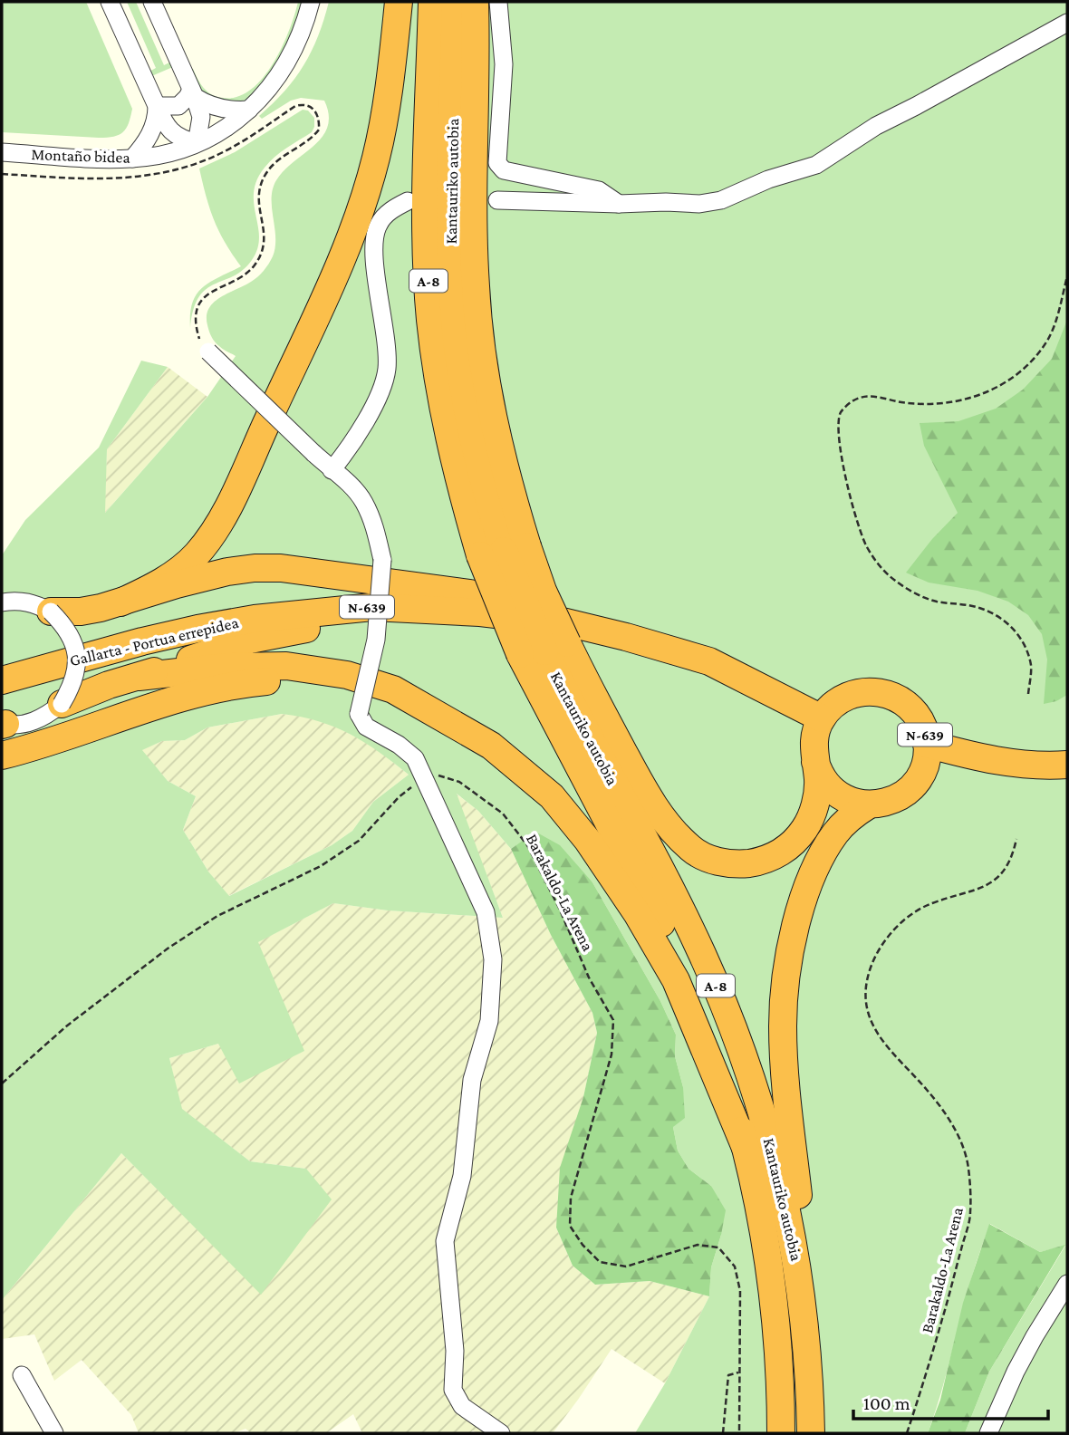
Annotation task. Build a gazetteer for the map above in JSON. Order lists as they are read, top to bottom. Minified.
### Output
{"streets":{"highway":["Kantauriko autobia","A-8","N-639","Gallarta - Portua errepidea"],"street":["Montaño bidea"],"path":["Barakaldo-La Arena"]},"crossings":[["Kantauriko autobia","Gallarta - Portua errepidea"],["N-639","Gallarta - Portua errepidea"]],"scale_bar":"100 m"}
